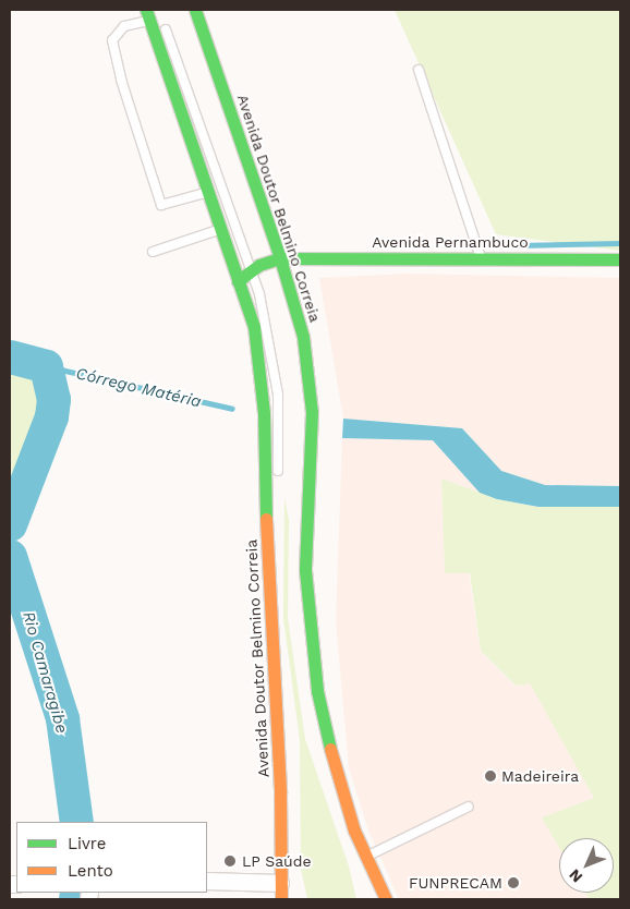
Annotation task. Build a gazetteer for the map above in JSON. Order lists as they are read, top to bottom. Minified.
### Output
{"streets":{"main road":["Avenida Doutor Belmino Correia","Avenida Pernambuco"]},"crossings":[["Avenida Doutor Belmino Correia","Avenida Pernambuco"]],"water":["Córrego Matéria","Rio Camaragibe"],"places":["Madeireira","LP Saúde","FUNPRECAM"],"legend":["Livre","Lento"],"north":"bottom left"}
